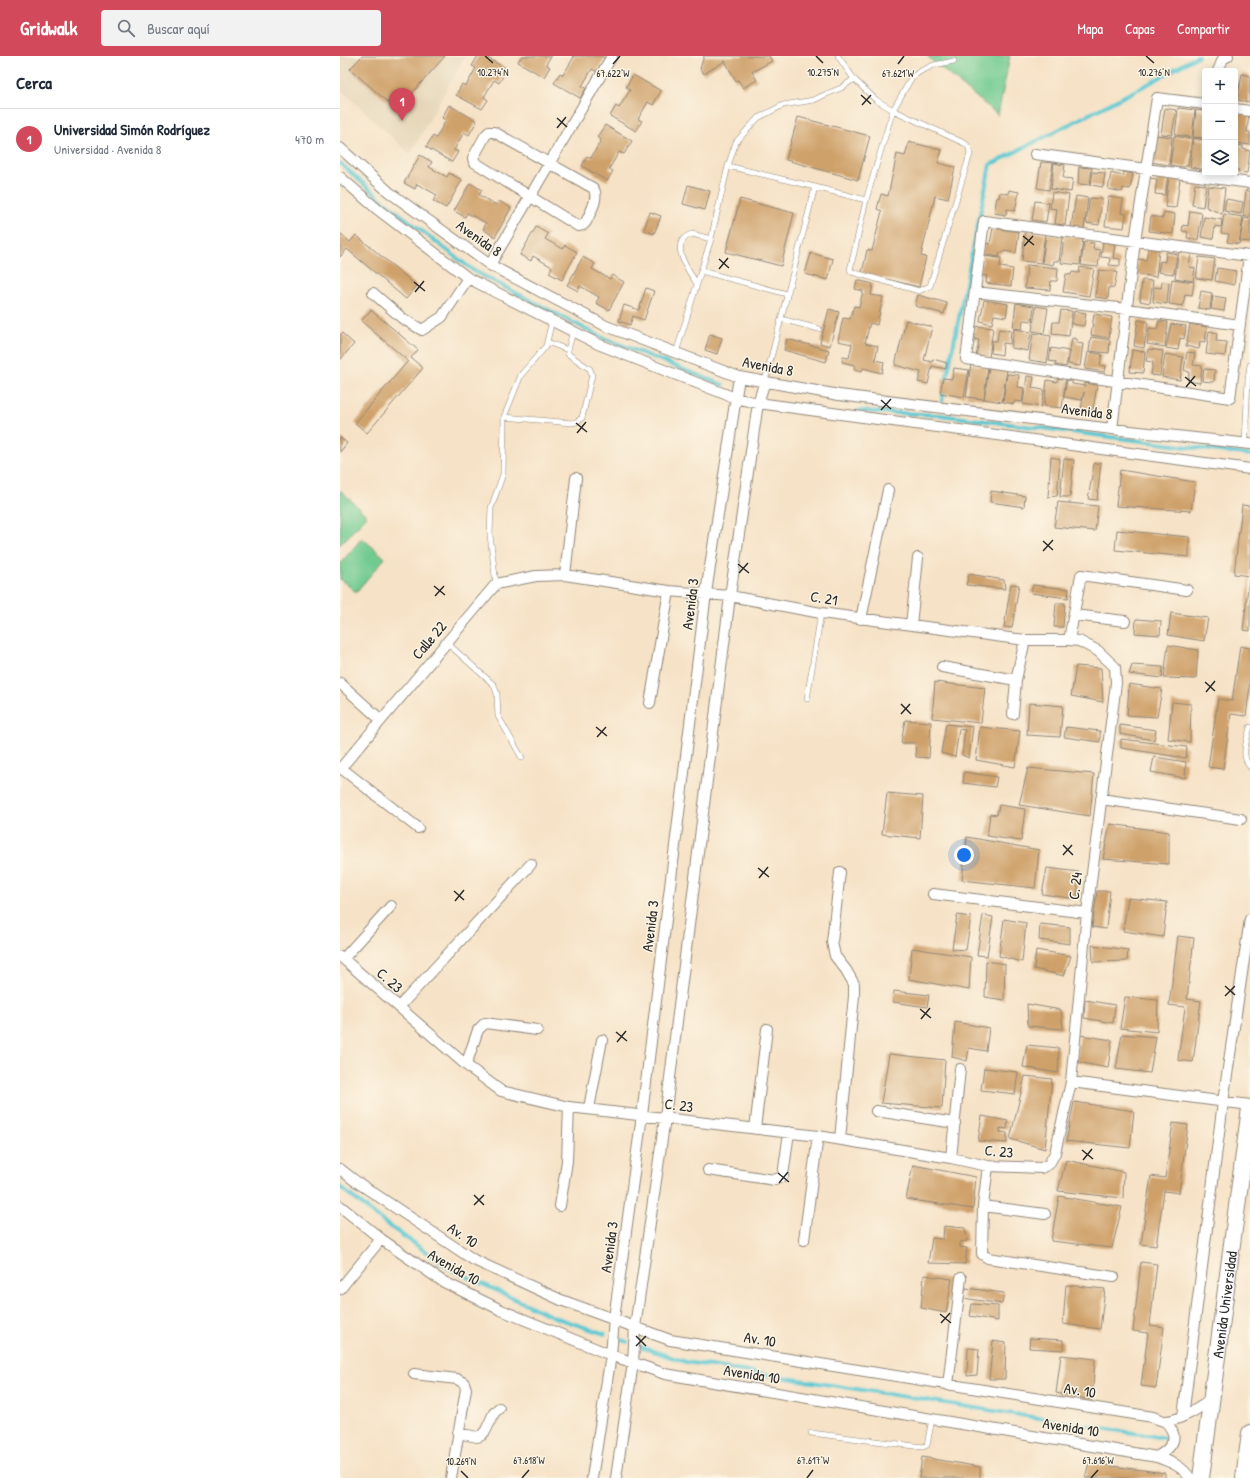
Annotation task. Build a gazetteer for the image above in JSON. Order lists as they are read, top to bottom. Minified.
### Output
{"streets":{"main road":["Avenida Universidad"],"street":["Avenida 8","C. 21","Avenida 3","Calle 22","C. 24","C. 23","Av. 10","Avenida 10"]},"crossings":[["Avenida 8","Avenida 3"],["C. 21","Avenida 3"],["C. 21","C. 24"],["Avenida 3","C. 23"],["Avenida 3","Av. 10"],["Avenida 3","Avenida 10"],["C. 24","C. 23"],["Av. 10","Avenida Universidad"]],"page":{"header":"Gridwalk","search":"Buscar aquí","nav":["Mapa","Capas","Compartir"],"heading":"Cerca","map_buttons":["+","−"],"pins":"1","list":[{"mark":"1","name":"Universidad Simón Rodríguez","note":"Universidad · Avenida 8","value":"470 m"}]},"coordinates":["10.274°N","10.275°N","10.276°N","67.622°W","67.621°W","67.618°W","67.617°W","67.616°W","10.269°N"]}
